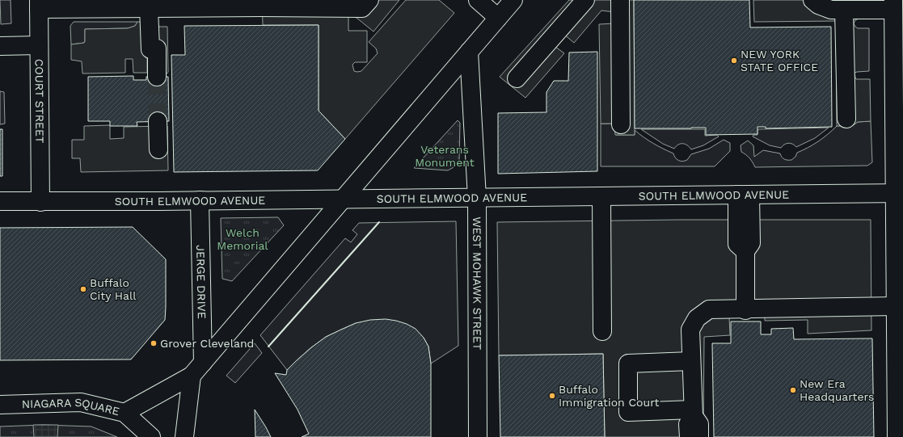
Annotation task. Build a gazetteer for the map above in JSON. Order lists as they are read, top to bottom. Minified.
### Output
{"streets":{"main road":["COURT STREET","SOUTH ELMWOOD AVENUE","JERGE DRIVE","WEST MOHAWK STREET","NIAGARA SQUARE"]},"crossings":[["COURT STREET","SOUTH ELMWOOD AVENUE"],["SOUTH ELMWOOD AVENUE","JERGE DRIVE"],["SOUTH ELMWOOD AVENUE","WEST MOHAWK STREET"]],"parks":["Veterans Monument","Welch Memorial"],"places":["NEW YORK STATE OFFICE","Buffalo City Hall","Grover Cleveland","New Era Headquarters","Buffalo Immigration Court"]}
